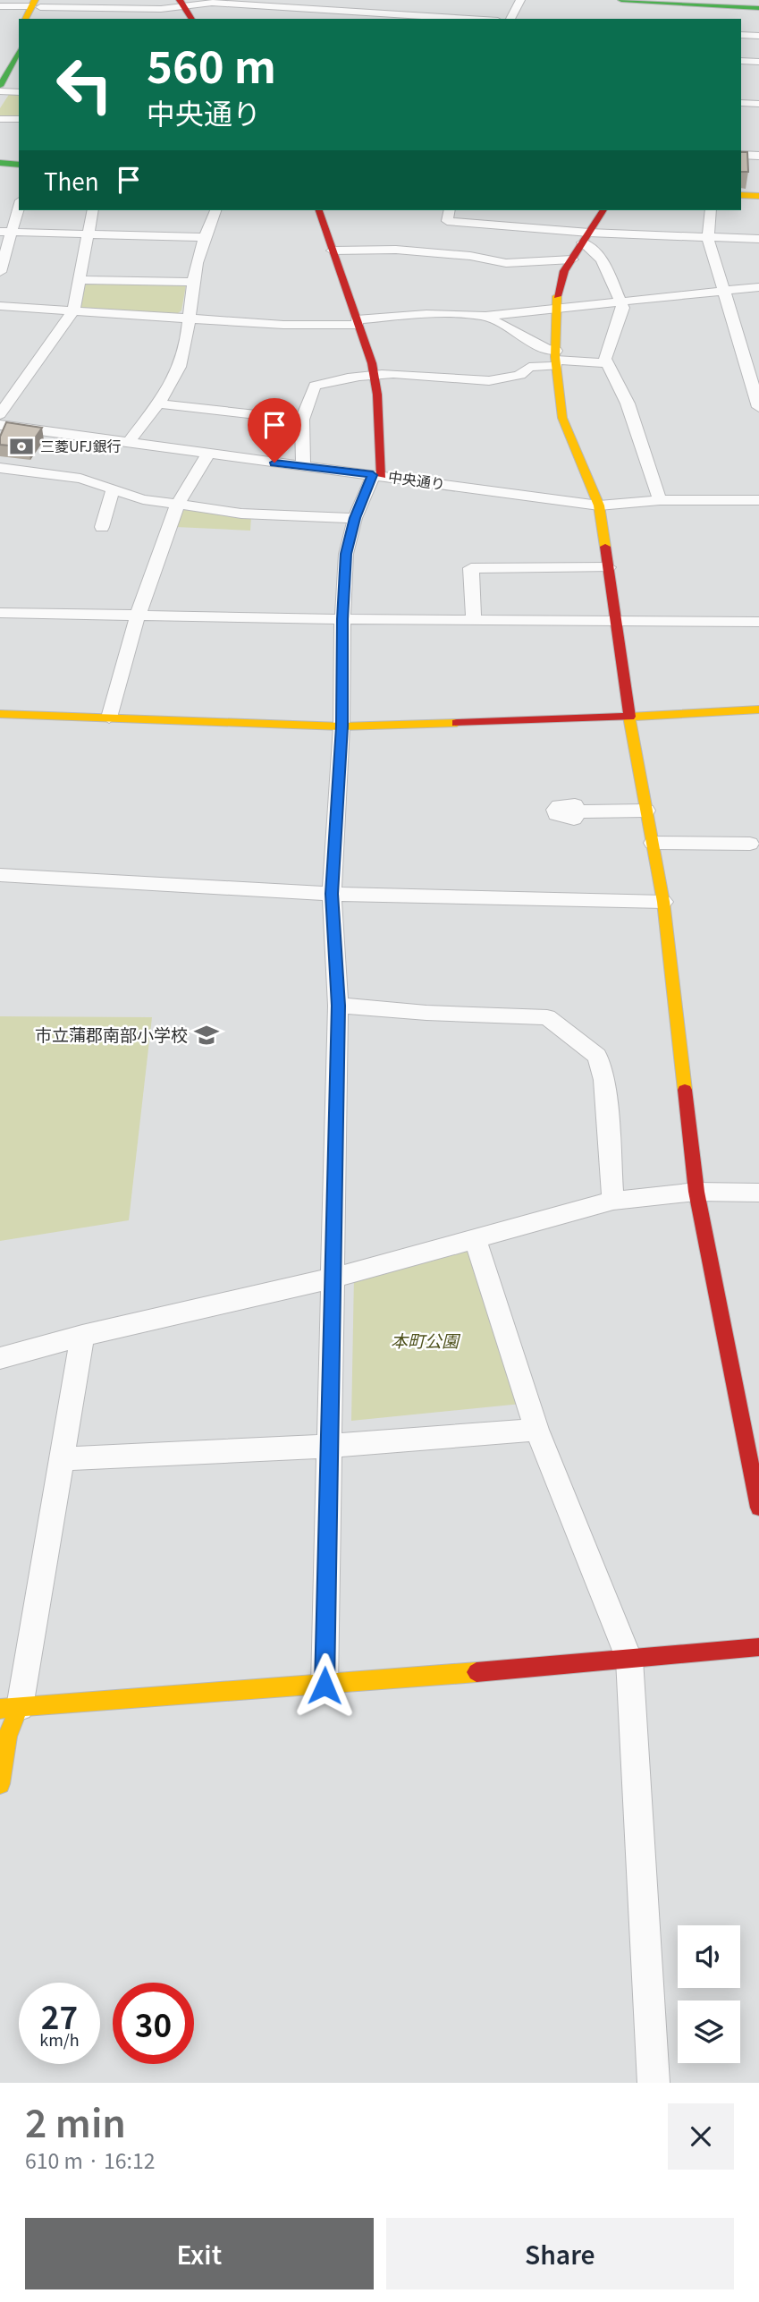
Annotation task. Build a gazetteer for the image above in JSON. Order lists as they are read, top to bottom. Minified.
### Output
{"streets":{"street":["中央通り"]},"parks":["本町公園"],"places":{"bank":["三菱UFJ銀行"],"school or university":["市立蒲郡南部小学校"]},"page":{"turn":["560 m","中央通り"],"then":"Then","speed":"27 km/h","limit":"30","heading":["2 min","610 m · 16:12"],"buttons":["Exit","Share"]}}
